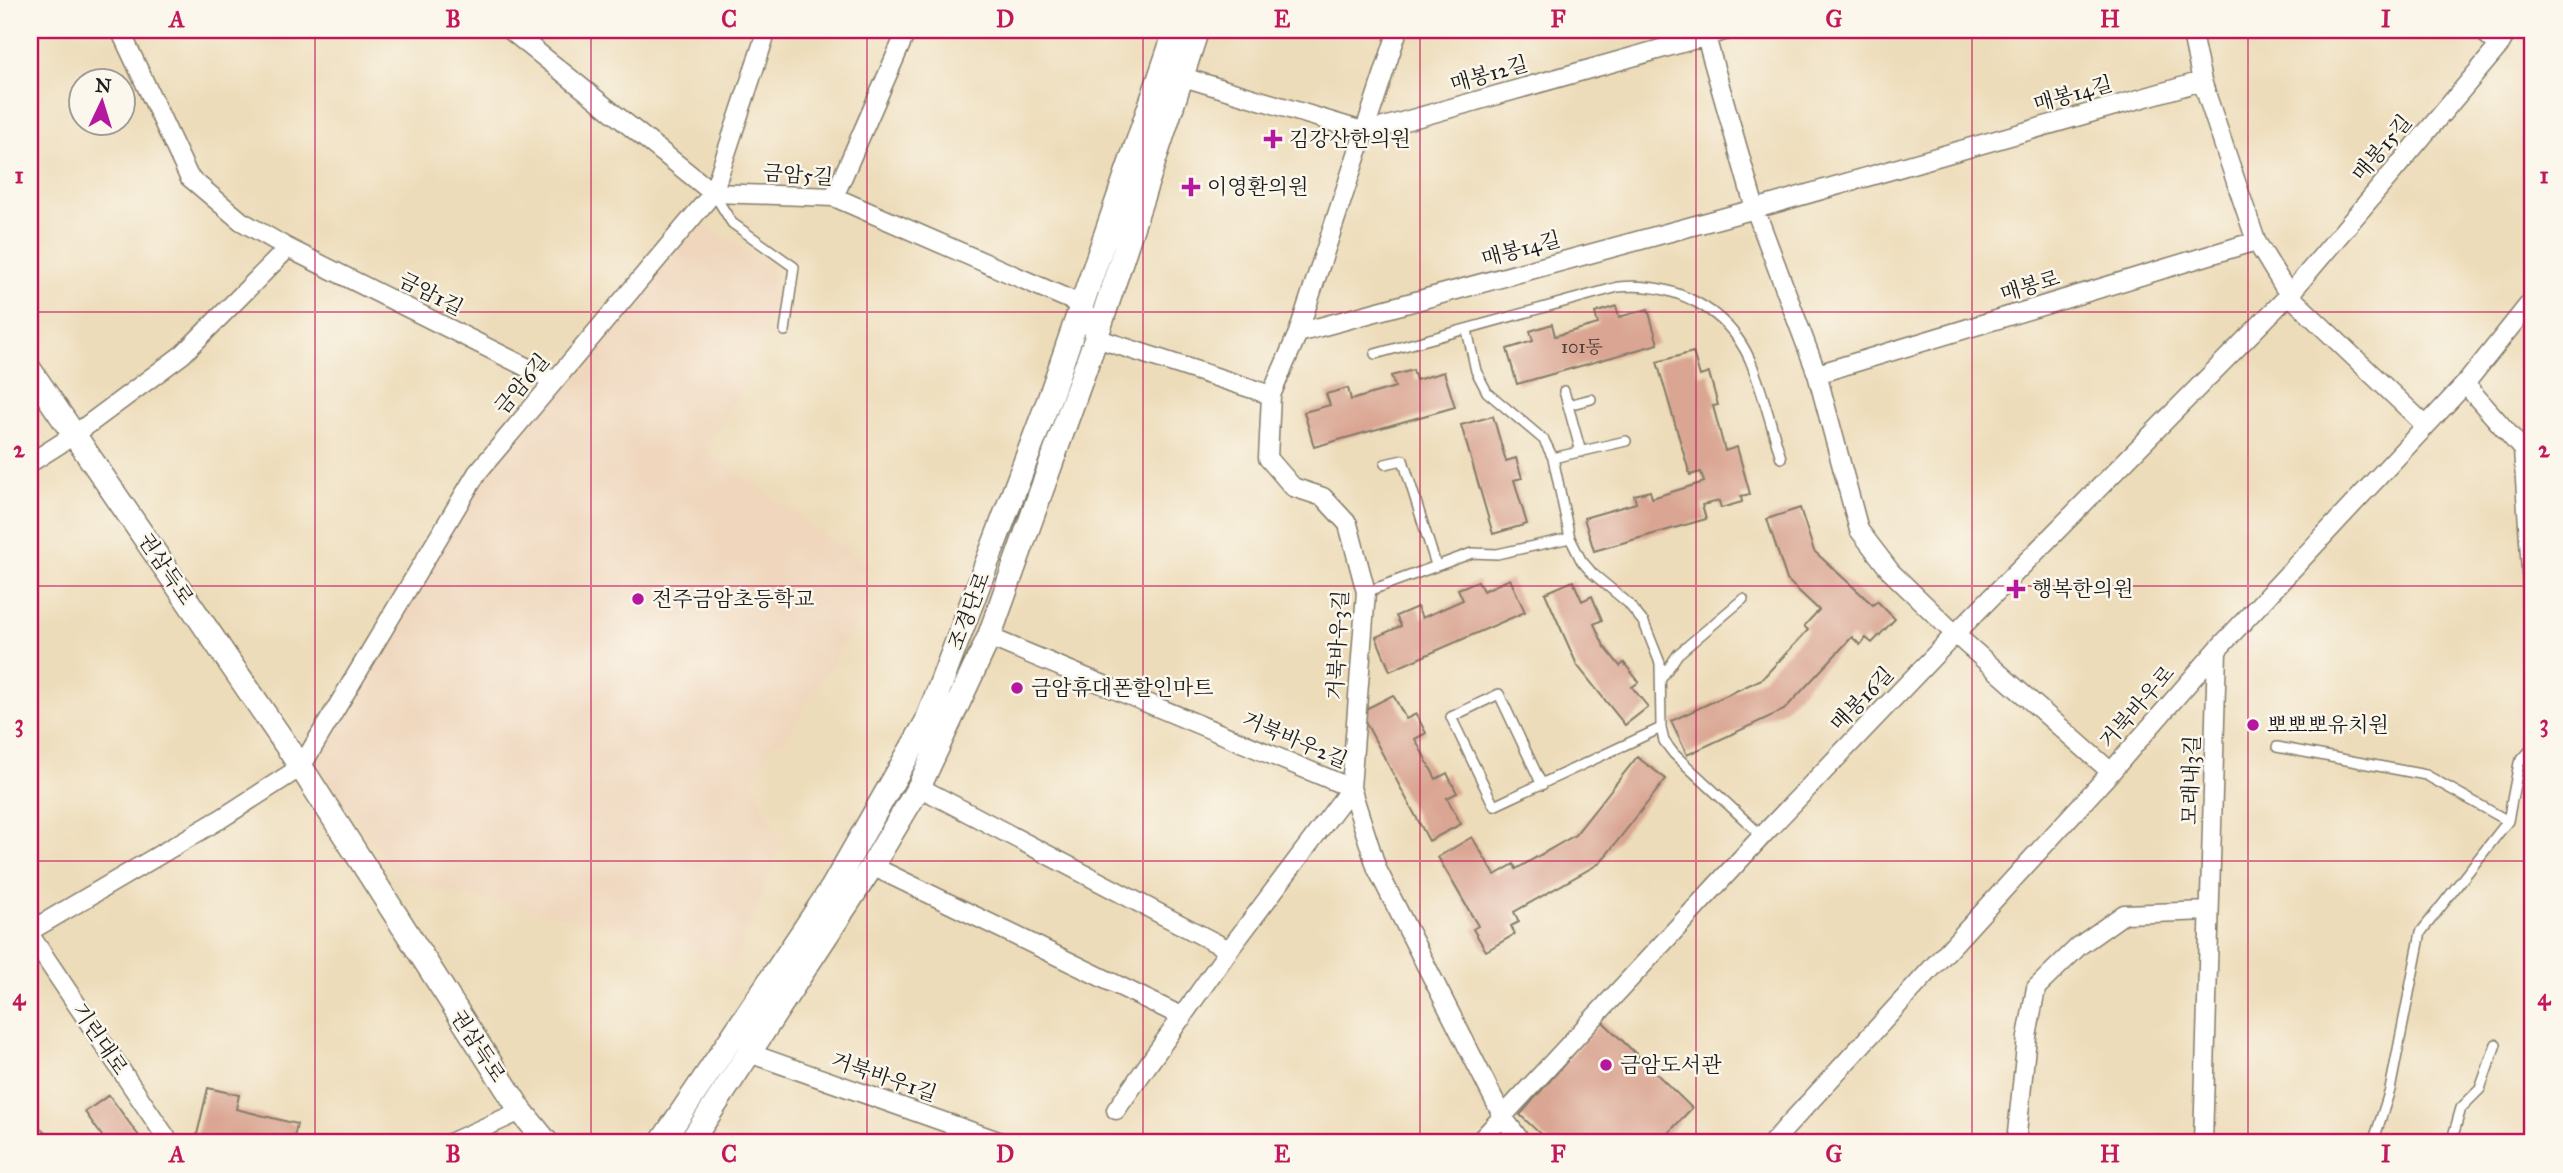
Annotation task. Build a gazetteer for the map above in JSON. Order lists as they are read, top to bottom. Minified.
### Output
{"streets":{"street":["매봉12길","매봉14길","매봉15길","금암5길","매봉로","금암1길","금암6길","권삼득로","조경단로","거북바우3길","매봉16길","거북바우로","거북바우2길","모래내3길","기린대로","거북바우1길"]},"crossings":[["매봉15길","매봉16길"],["금암5길","금암6길"],["금암5길","조경단로"],["금암1길","금암6길"],["금암6길","권삼득로"],["조경단로","거북바우2길"],["조경단로","거북바우1길"],["거북바우3길","매봉16길"],["거북바우3길","거북바우2길"],["거북바우로","모래내3길"]],"places":{"health":["김강산한의원","이영환의원","행복한의원"],"other":["전주금암초등학교","금암휴대폰할인마트","뽀뽀뽀유치원","금암도서관"]},"house_numbers":["101동"],"north":"top","grid":{"columns":["A","B","C","D","E","F","G","H","I"],"rows":["1","2","3","4"]}}
